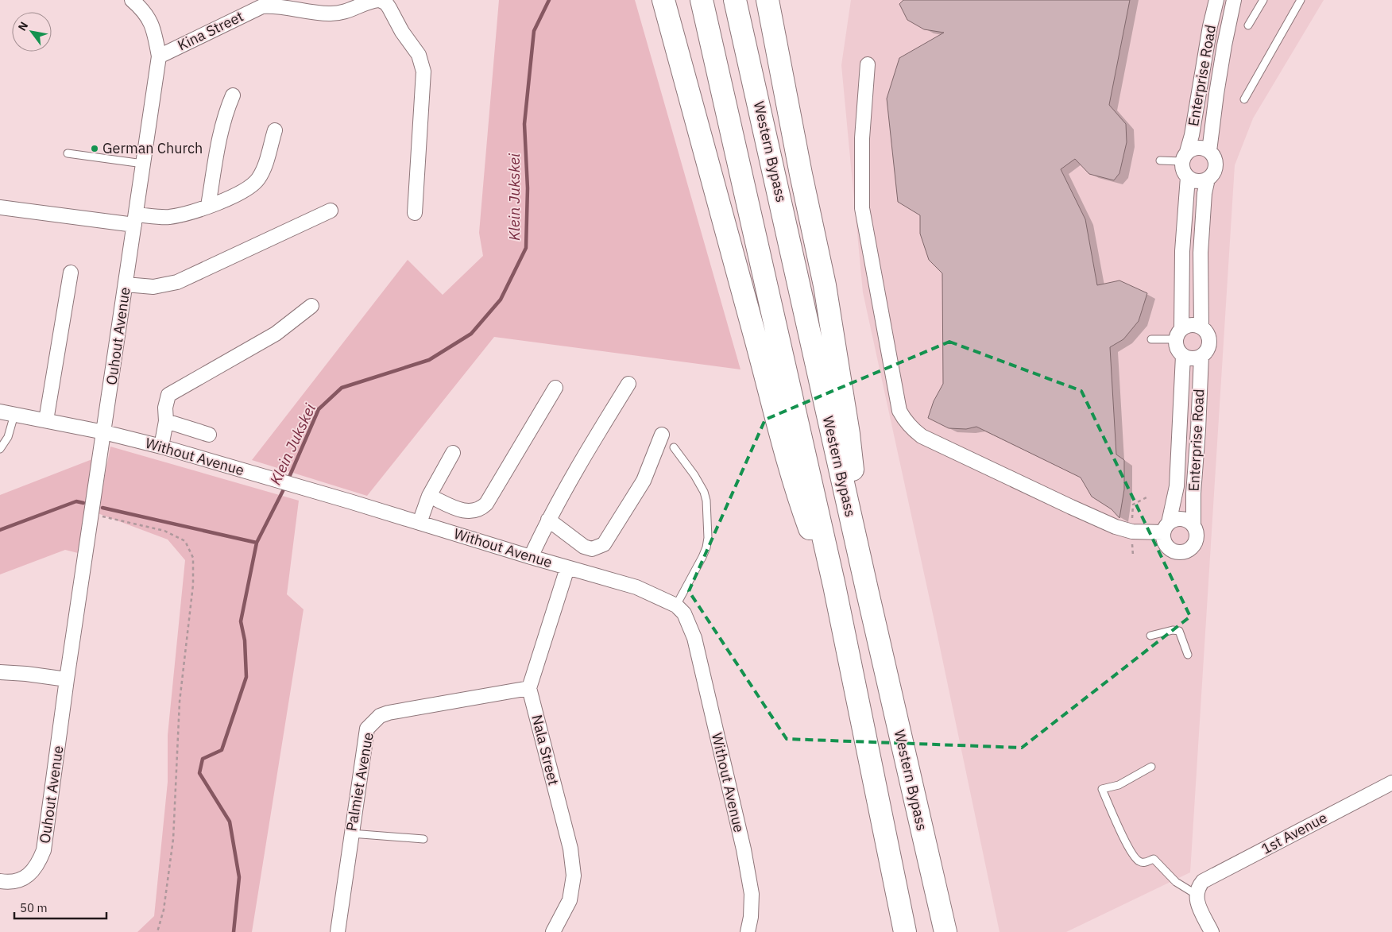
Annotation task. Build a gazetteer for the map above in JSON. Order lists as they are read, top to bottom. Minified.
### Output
{"streets":{"highway":["Western Bypass"],"street":["Kina Street","Enterprise Road","Ouhout Avenue","Without Avenue","Nala Street","Palmiet Avenue","1st Avenue"]},"crossings":[["Kina Street","Ouhout Avenue"],["Ouhout Avenue","Without Avenue"],["Nala Street","Palmiet Avenue"]],"water":["Klein Jukskei"],"places":["German Church"],"scale_bar":"50 m","north":"top left"}
